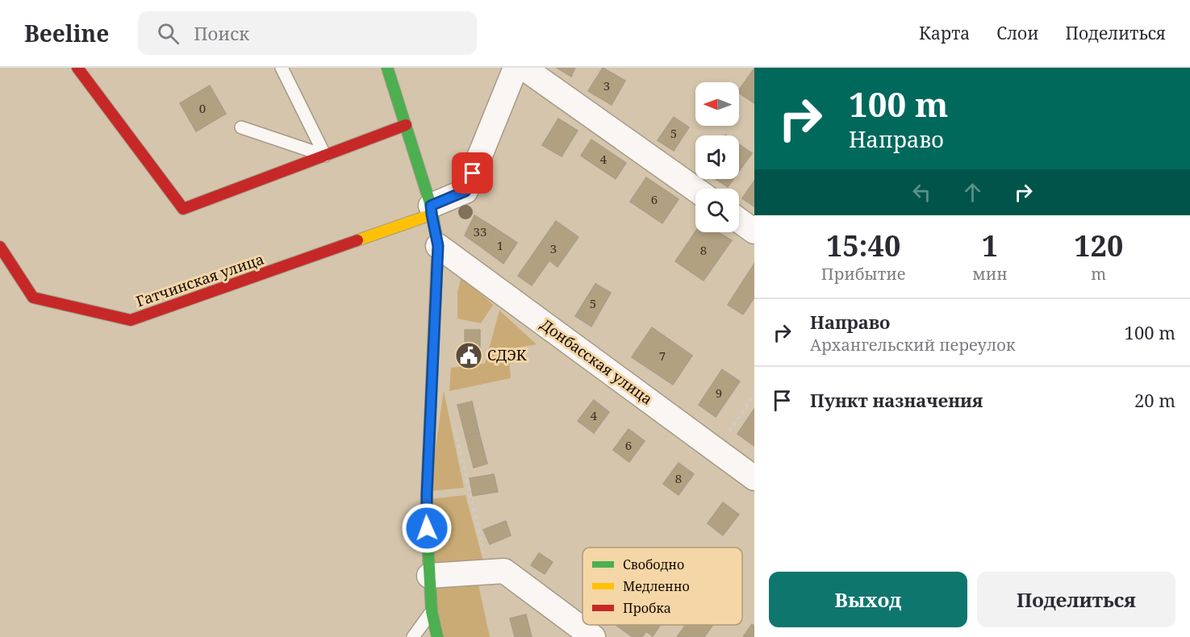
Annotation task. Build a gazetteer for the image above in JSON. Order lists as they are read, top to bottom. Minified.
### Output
{"streets":{"street":["Гатчинская улица","Донбасская улица"]},"places":{"public building":["СДЭК"]},"house_numbers":["3","0","5","4","6","33","1","3","8","5","7","9","4","6","8"],"legend":["Свободно","Медленно","Пробка"],"north":"left","page":{"header":"Beeline","search":"Поиск","nav":["Карта","Слои","Поделиться"],"turn":["100 m","Направо"],"eta":["15:40","Прибытие","1","мин","120","m"],"list":[{"name":"Направо","note":"Архангельский переулок","value":"100 m"},{"name":"Пункт назначения","value":"20 m"}],"buttons":["Выход","Поделиться"]}}
